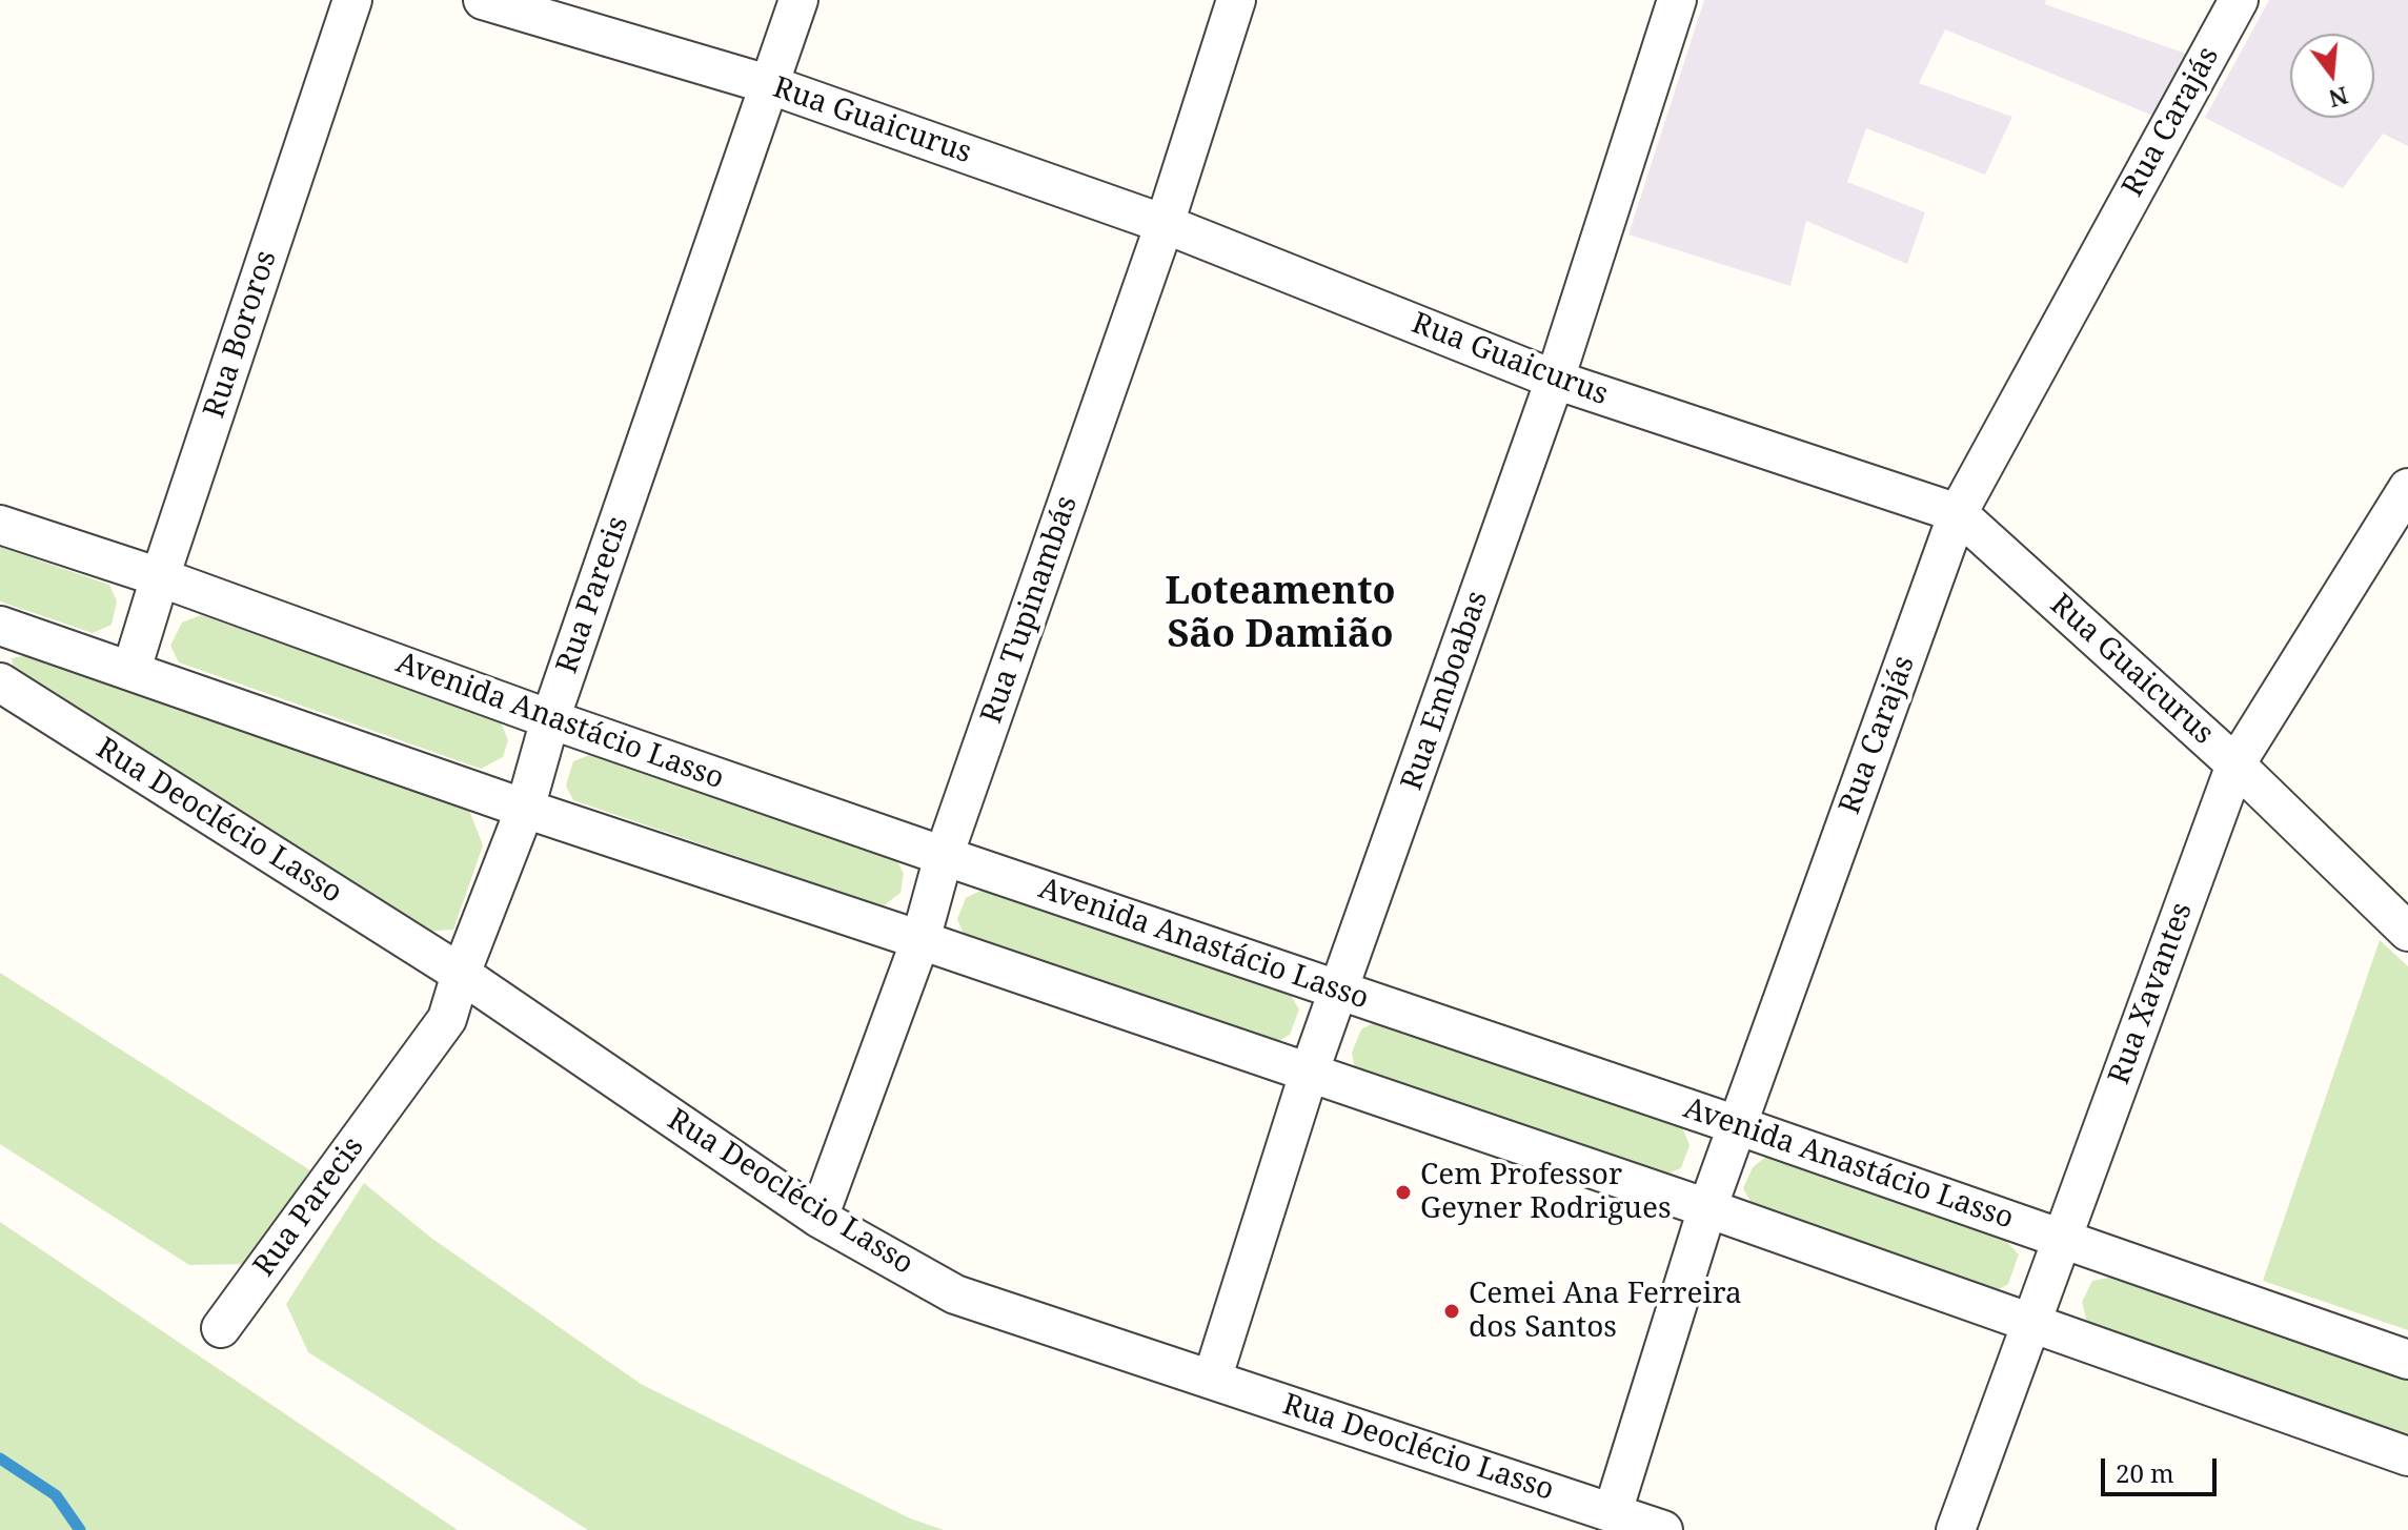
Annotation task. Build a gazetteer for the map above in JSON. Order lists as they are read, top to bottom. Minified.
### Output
{"streets":{"street":["Rua Guaicurus","Rua Carajás","Rua Bororos","Rua Parecis","Rua Tupinambás","Rua Emboabas","Avenida Anastácio Lasso","Rua Deoclécio Lasso","Rua Xavantes"]},"crossings":[["Rua Guaicurus","Rua Carajás"],["Rua Guaicurus","Rua Parecis"],["Rua Guaicurus","Rua Tupinambás"],["Rua Guaicurus","Rua Emboabas"],["Rua Guaicurus","Rua Xavantes"],["Rua Carajás","Avenida Anastácio Lasso"],["Rua Carajás","Rua Deoclécio Lasso"],["Rua Bororos","Avenida Anastácio Lasso"],["Rua Parecis","Avenida Anastácio Lasso"],["Rua Parecis","Rua Deoclécio Lasso"],["Rua Tupinambás","Avenida Anastácio Lasso"],["Rua Tupinambás","Rua Deoclécio Lasso"],["Rua Emboabas","Avenida Anastácio Lasso"],["Rua Emboabas","Rua Deoclécio Lasso"],["Avenida Anastácio Lasso","Rua Xavantes"]],"districts":["Loteamento São Damião"],"places":["Cem Professor Geyner Rodrigues","Cemei Ana Ferreira dos Santos"],"scale_bar":"20 m","north":"bottom"}
